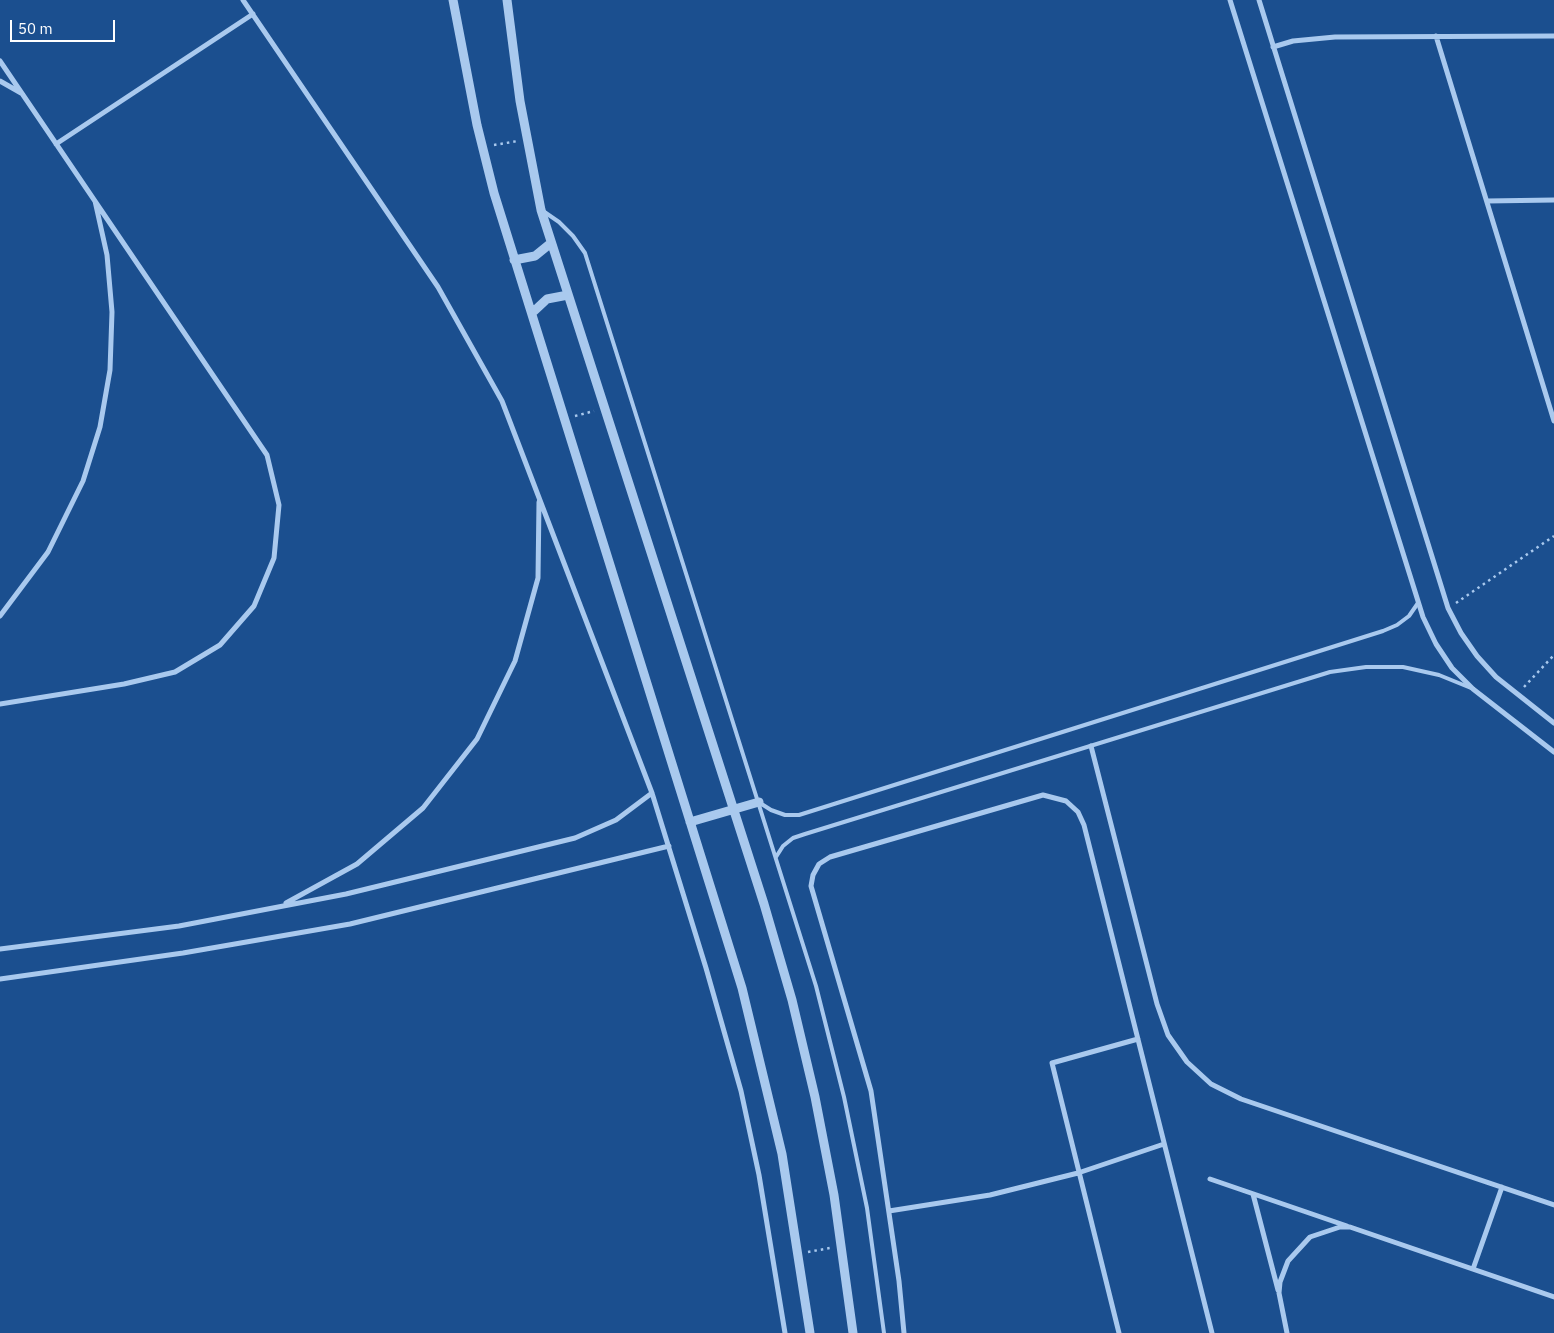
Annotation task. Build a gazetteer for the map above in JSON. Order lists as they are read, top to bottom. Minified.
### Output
{"scale_bar":"50 m"}
